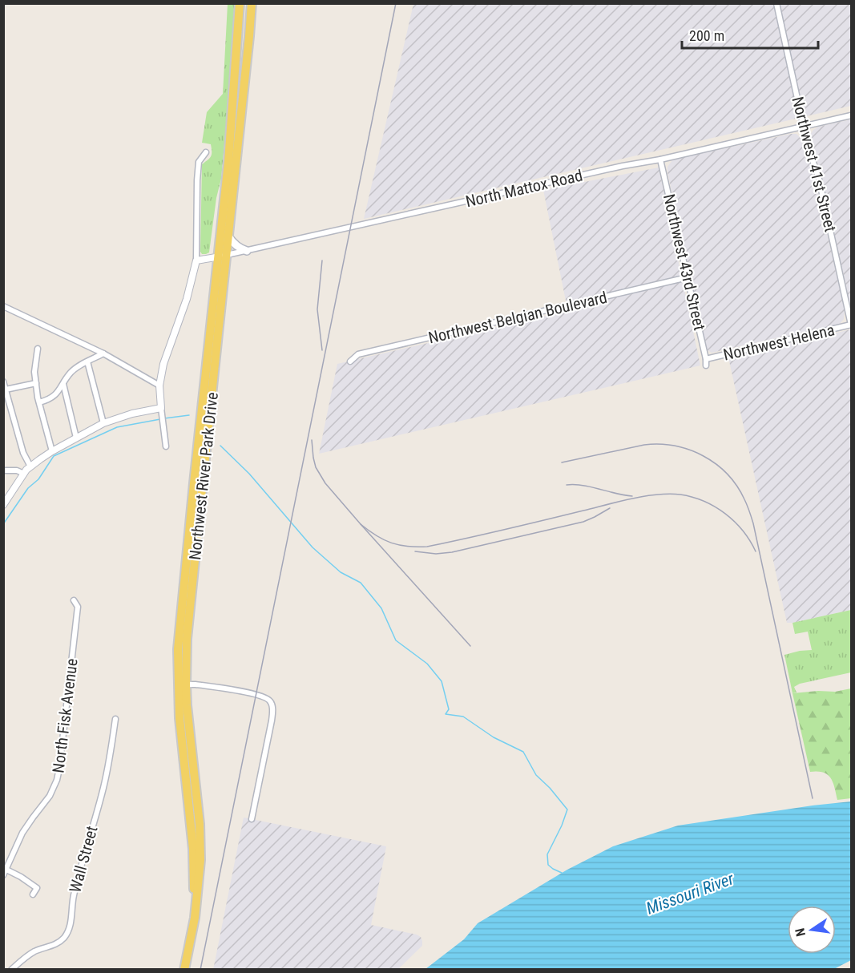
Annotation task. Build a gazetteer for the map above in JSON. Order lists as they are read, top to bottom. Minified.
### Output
{"streets":{"main road":["Northwest River Park Drive"],"street":["Northwest 41st Street","North Mattox Road","Northwest 43rd Street","Northwest Belgian Boulevard","Northwest Helena","North Fisk Avenue","Wall Street"]},"crossings":[["Northwest 41st Street","North Mattox Road"],["Northwest 41st Street","Northwest Helena"],["North Mattox Road","Northwest 43rd Street"],["North Mattox Road","Northwest River Park Drive"],["Northwest 43rd Street","Northwest Belgian Boulevard"],["Northwest 43rd Street","Northwest Helena"]],"water":["Missouri River"],"scale_bar":"200 m","north":"left"}
